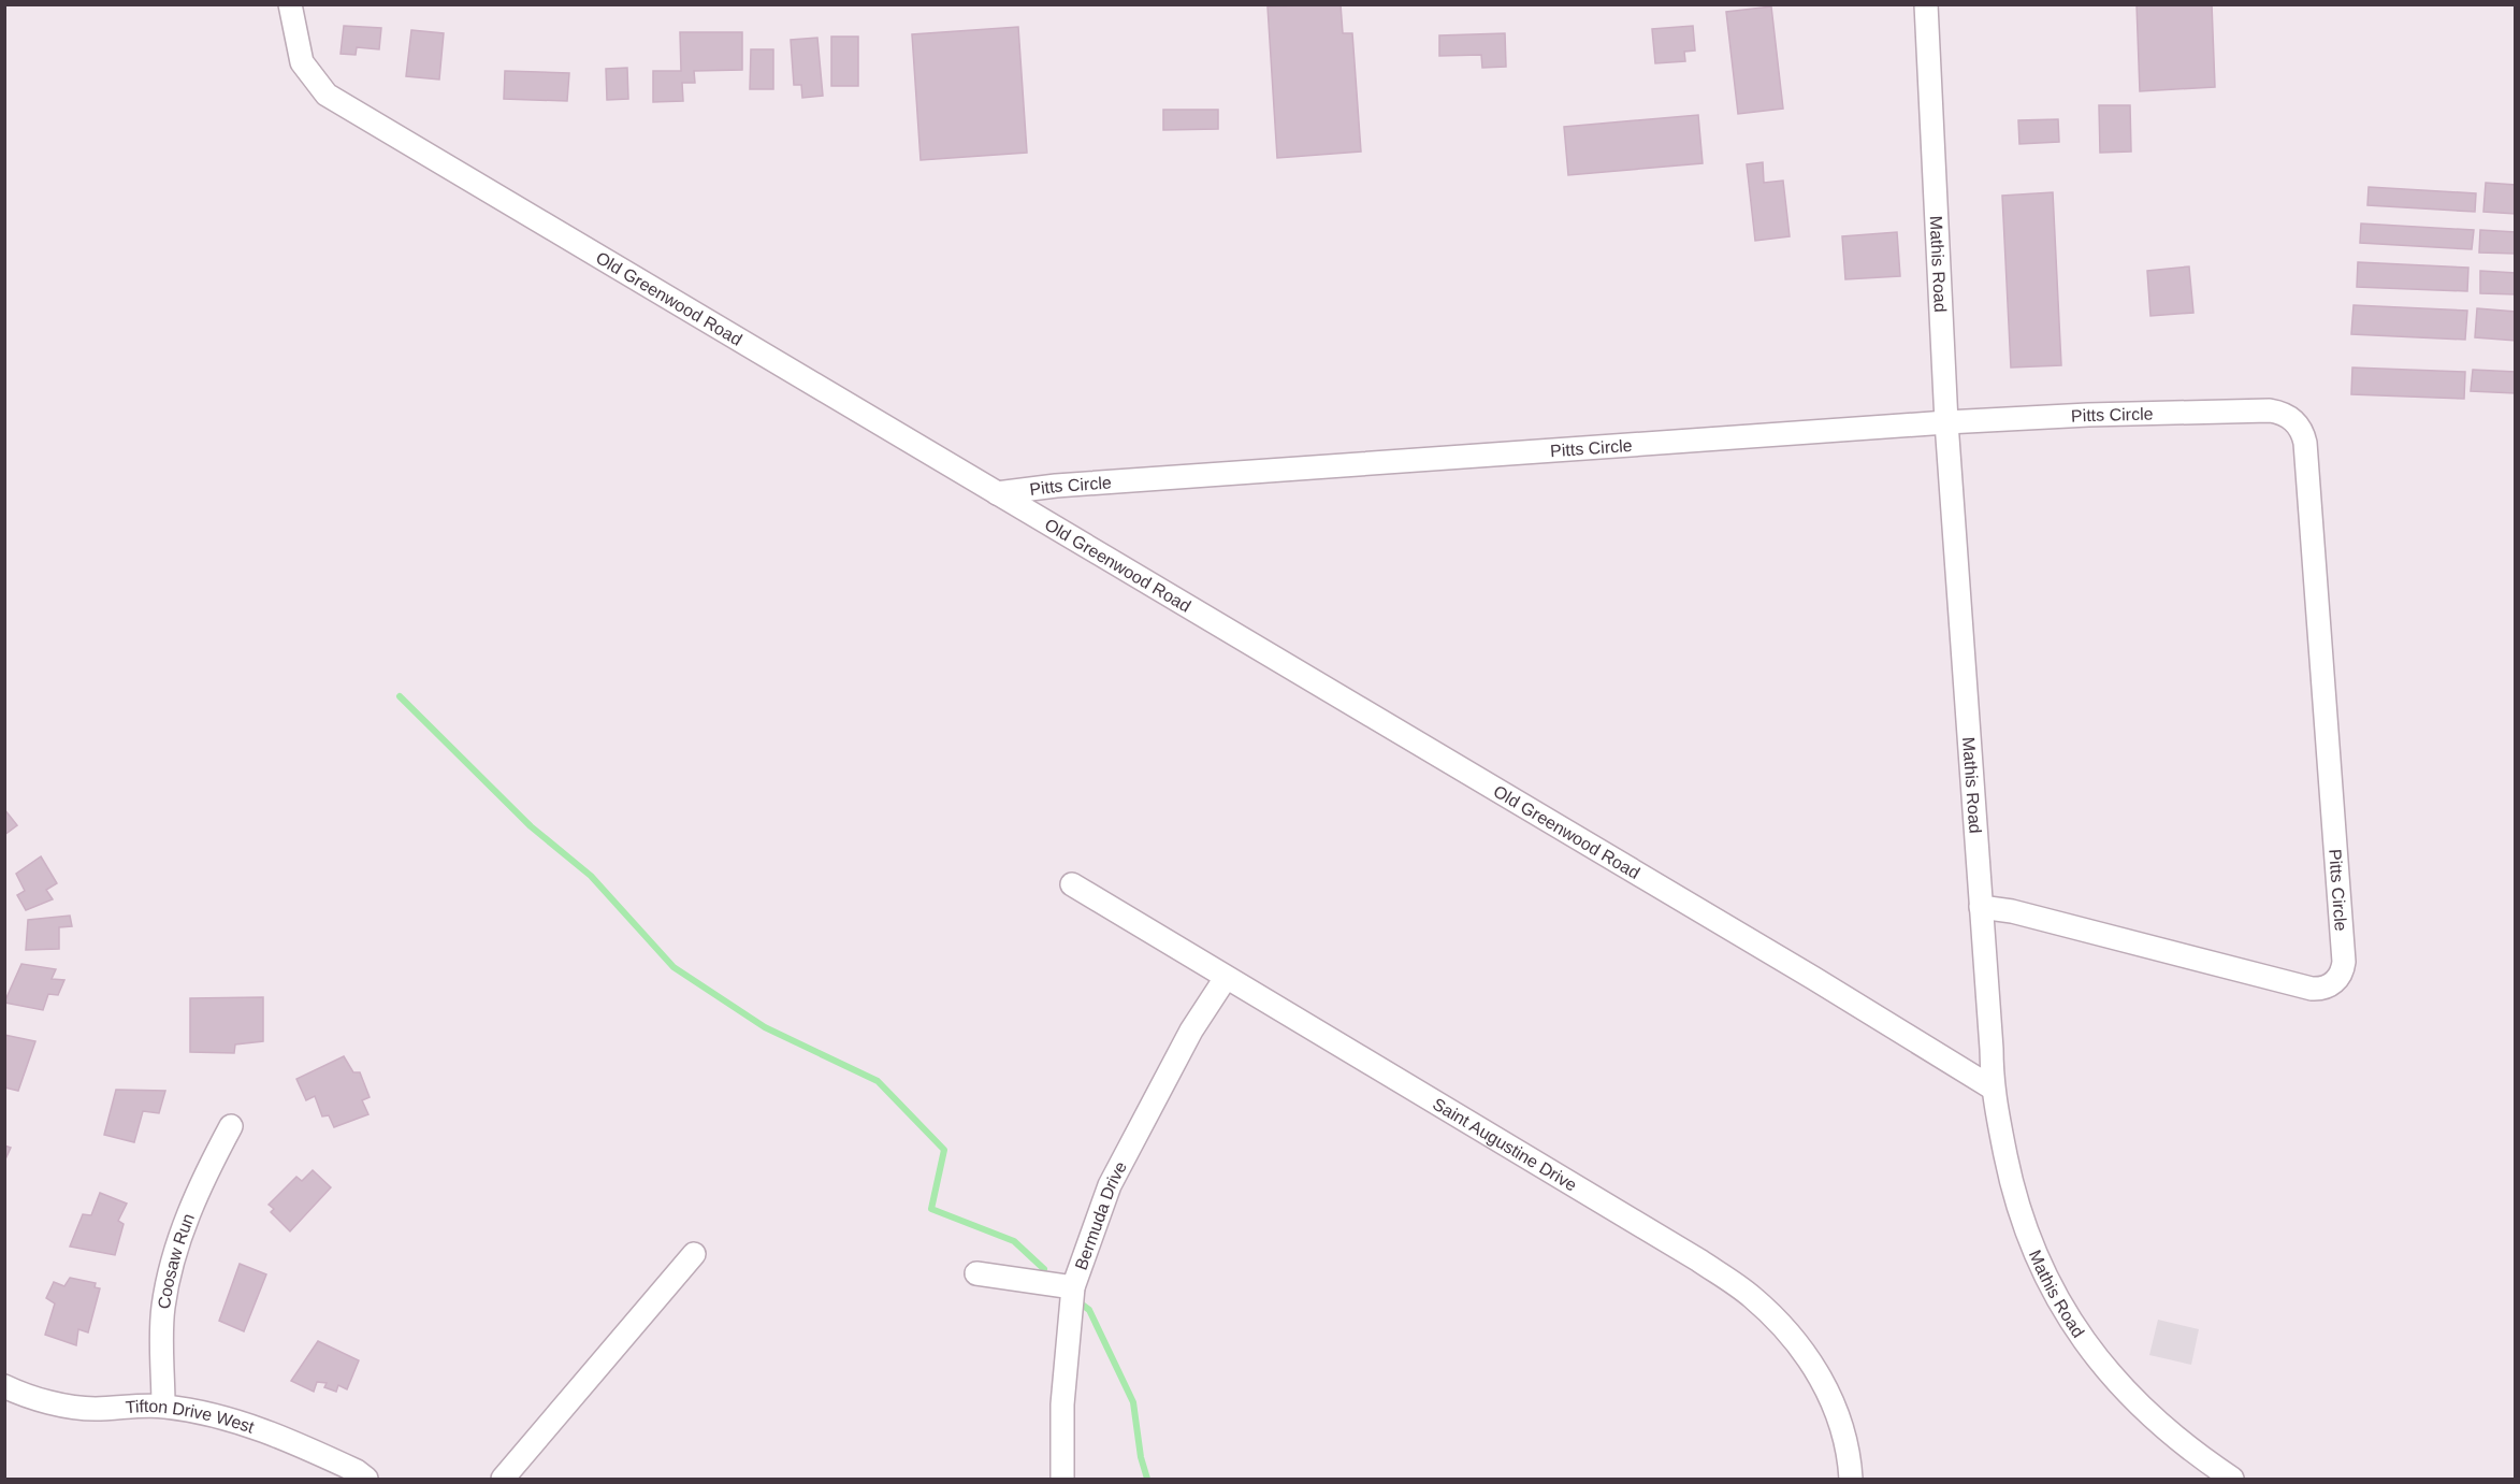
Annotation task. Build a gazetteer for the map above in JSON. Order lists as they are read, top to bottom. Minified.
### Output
{"streets":{"street":["Mathis Road","Old Greenwood Road","Pitts Circle","Saint Augustine Drive","Bermuda Drive","Coosaw Run","Tifton Drive West"]},"crossings":[["Mathis Road","Old Greenwood Road"],["Mathis Road","Pitts Circle"],["Old Greenwood Road","Pitts Circle"],["Saint Augustine Drive","Bermuda Drive"],["Coosaw Run","Tifton Drive West"]]}
